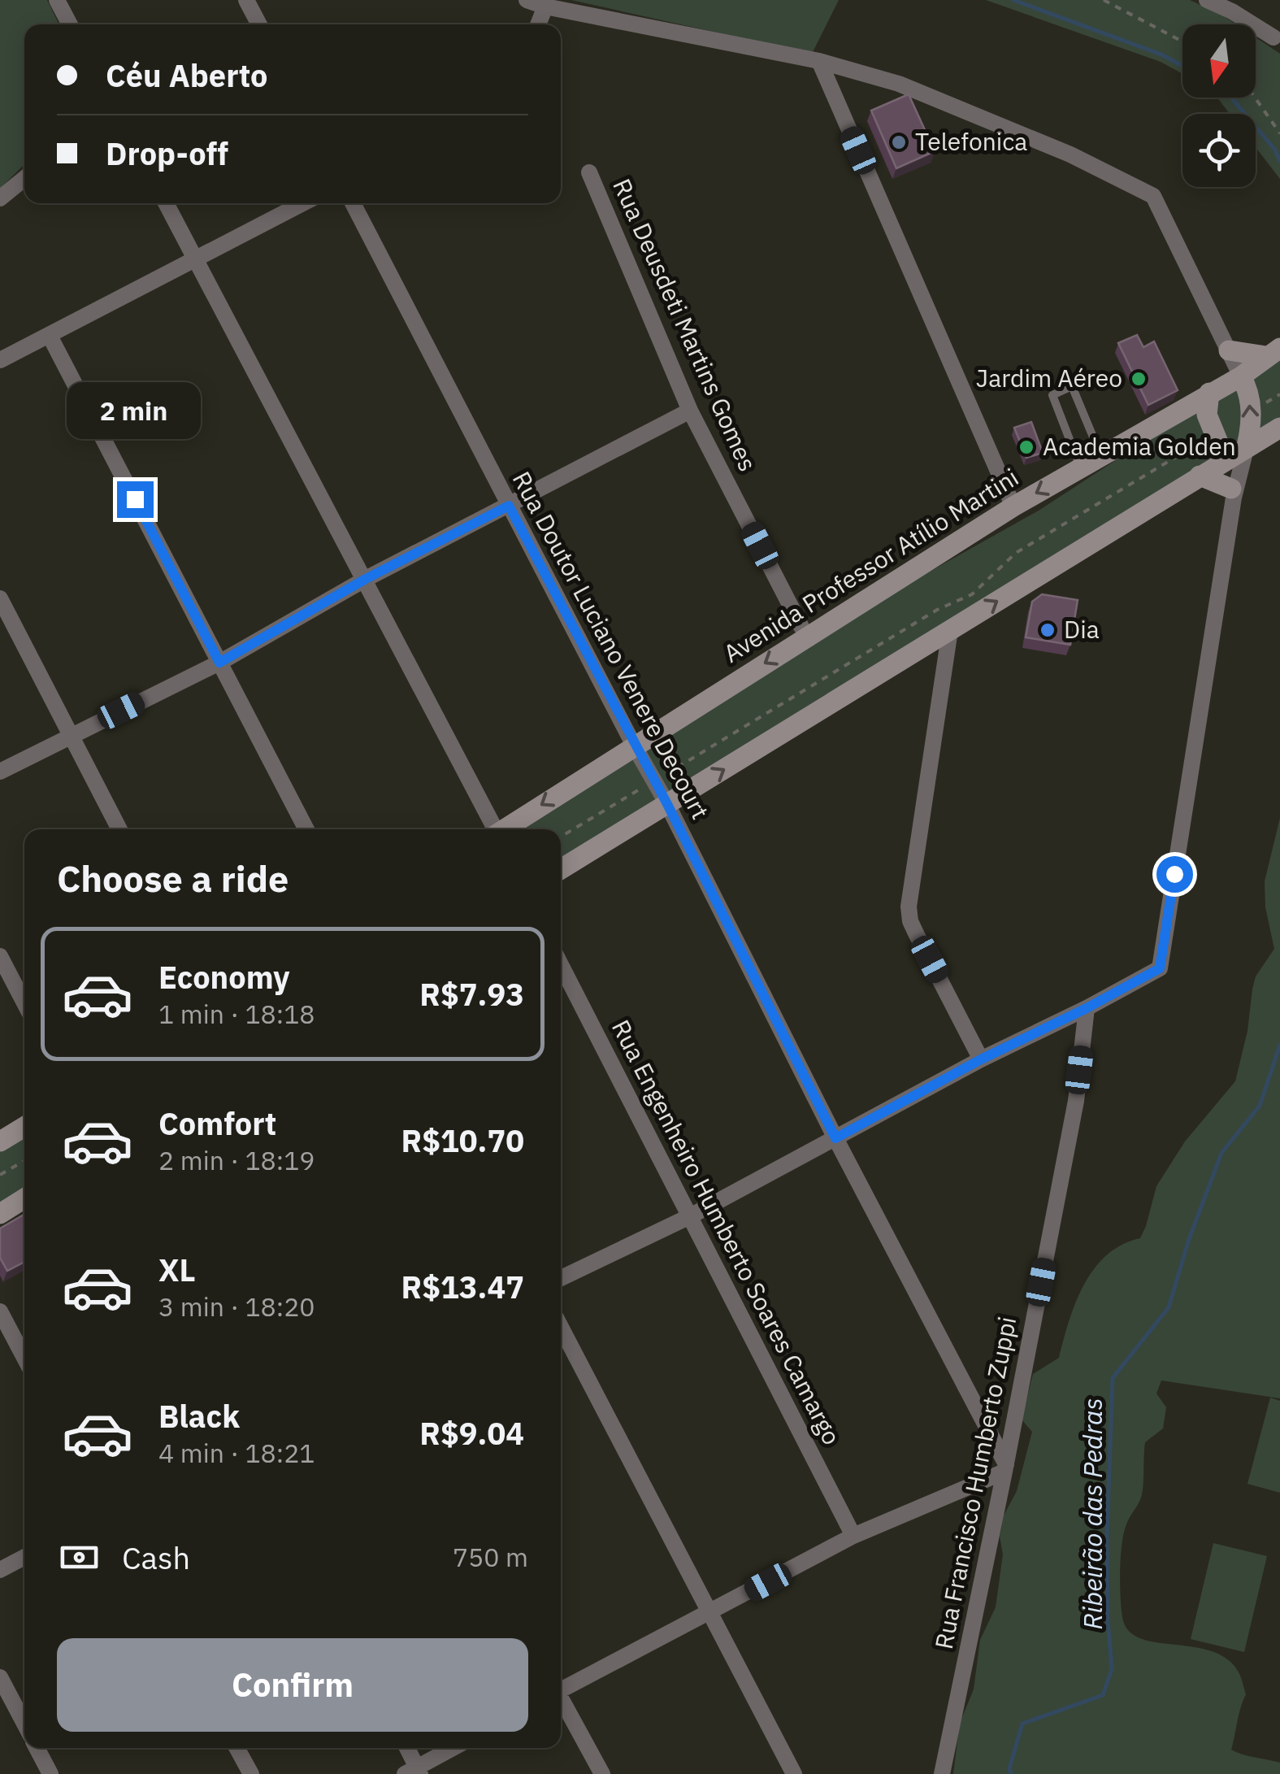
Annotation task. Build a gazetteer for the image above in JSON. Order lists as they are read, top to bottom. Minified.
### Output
{"streets":{"main road":["Avenida Professor Atílio Martini"],"street":["Rua Deusdeti Martins Gomes","Rua Doutor Luciano Venere Decourt","Rua Engenheiro Humberto Soares Camargo","Rua Francisco Humberto Zuppi"]},"crossings":[["Avenida Professor Atílio Martini","Rua Doutor Luciano Venere Decourt"],["Rua Doutor Luciano Venere Decourt","Rua Francisco Humberto Zuppi"]],"water":["Ribeirão das Pedras"],"places":["Telefonica","Jardim Aéreo","Academia Golden","Dia"],"north":"bottom","page":{"banner":["Céu Aberto","Drop-off"],"bubble":"2 min","heading":"Choose a ride","list":[{"name":"Economy","note":"1 min · 18:18","value":"R$7.93"},{"name":"Comfort","note":"2 min · 18:19","value":"R$10.70"},{"name":"XL","note":"3 min · 18:20","value":"R$13.47"},{"name":"Black","note":"4 min · 18:21","value":"R$9.04"}],"pay":["Cash","750 m"],"buttons":"Confirm"}}
